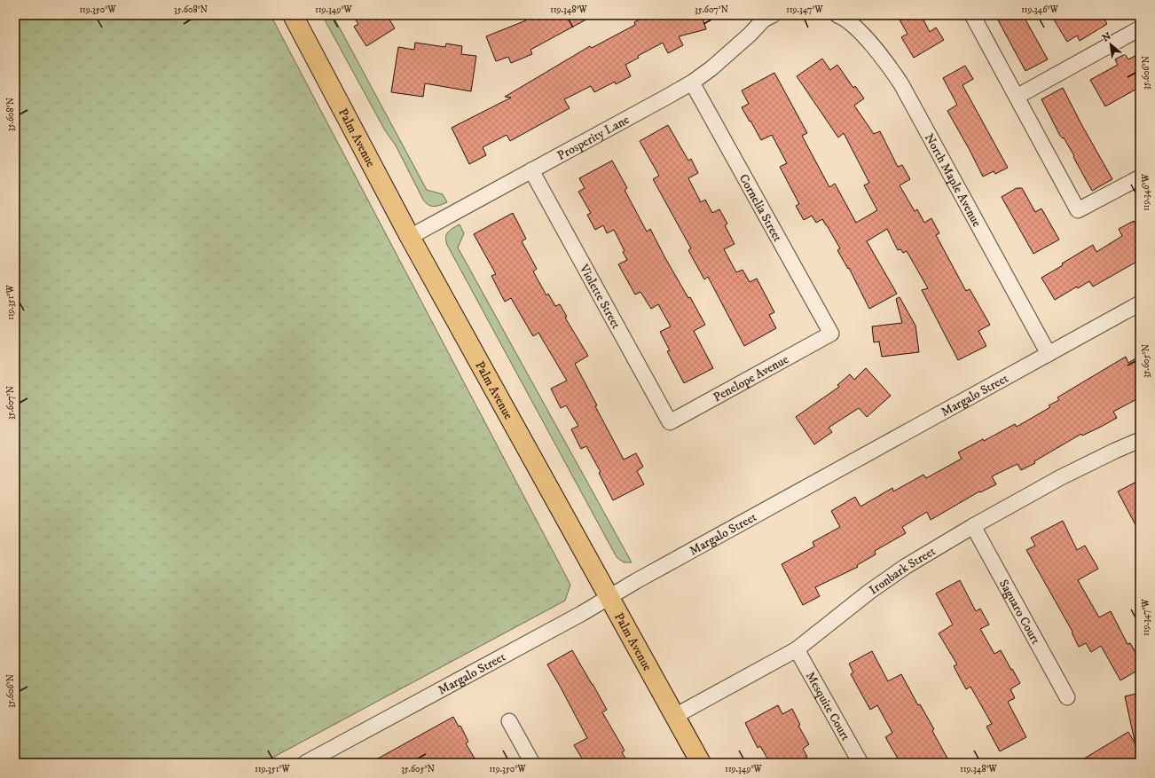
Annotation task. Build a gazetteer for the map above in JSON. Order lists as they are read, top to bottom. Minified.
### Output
{"streets":{"main road":["Palm Avenue"],"street":["Prosperity Lane","North Maple Avenue","Cornelia Street","Violette Street","Penelope Avenue","Margalo Street","Ironbark Street","Saguaro Court","Mesquite Court"]},"crossings":[["Prosperity Lane","Palm Avenue"],["Prosperity Lane","Cornelia Street"],["Prosperity Lane","Violette Street"],["Palm Avenue","Margalo Street"],["Palm Avenue","Ironbark Street"],["North Maple Avenue","Margalo Street"],["Cornelia Street","Penelope Avenue"],["Violette Street","Penelope Avenue"],["Ironbark Street","Saguaro Court"],["Ironbark Street","Mesquite Court"]],"north":"top left","coordinates":["119.350°W","35.608°N","119.349°W","119.348°W","35.607°N","119.347°W","119.346°W","35.606°N","119.351°W","35.605°N"]}
